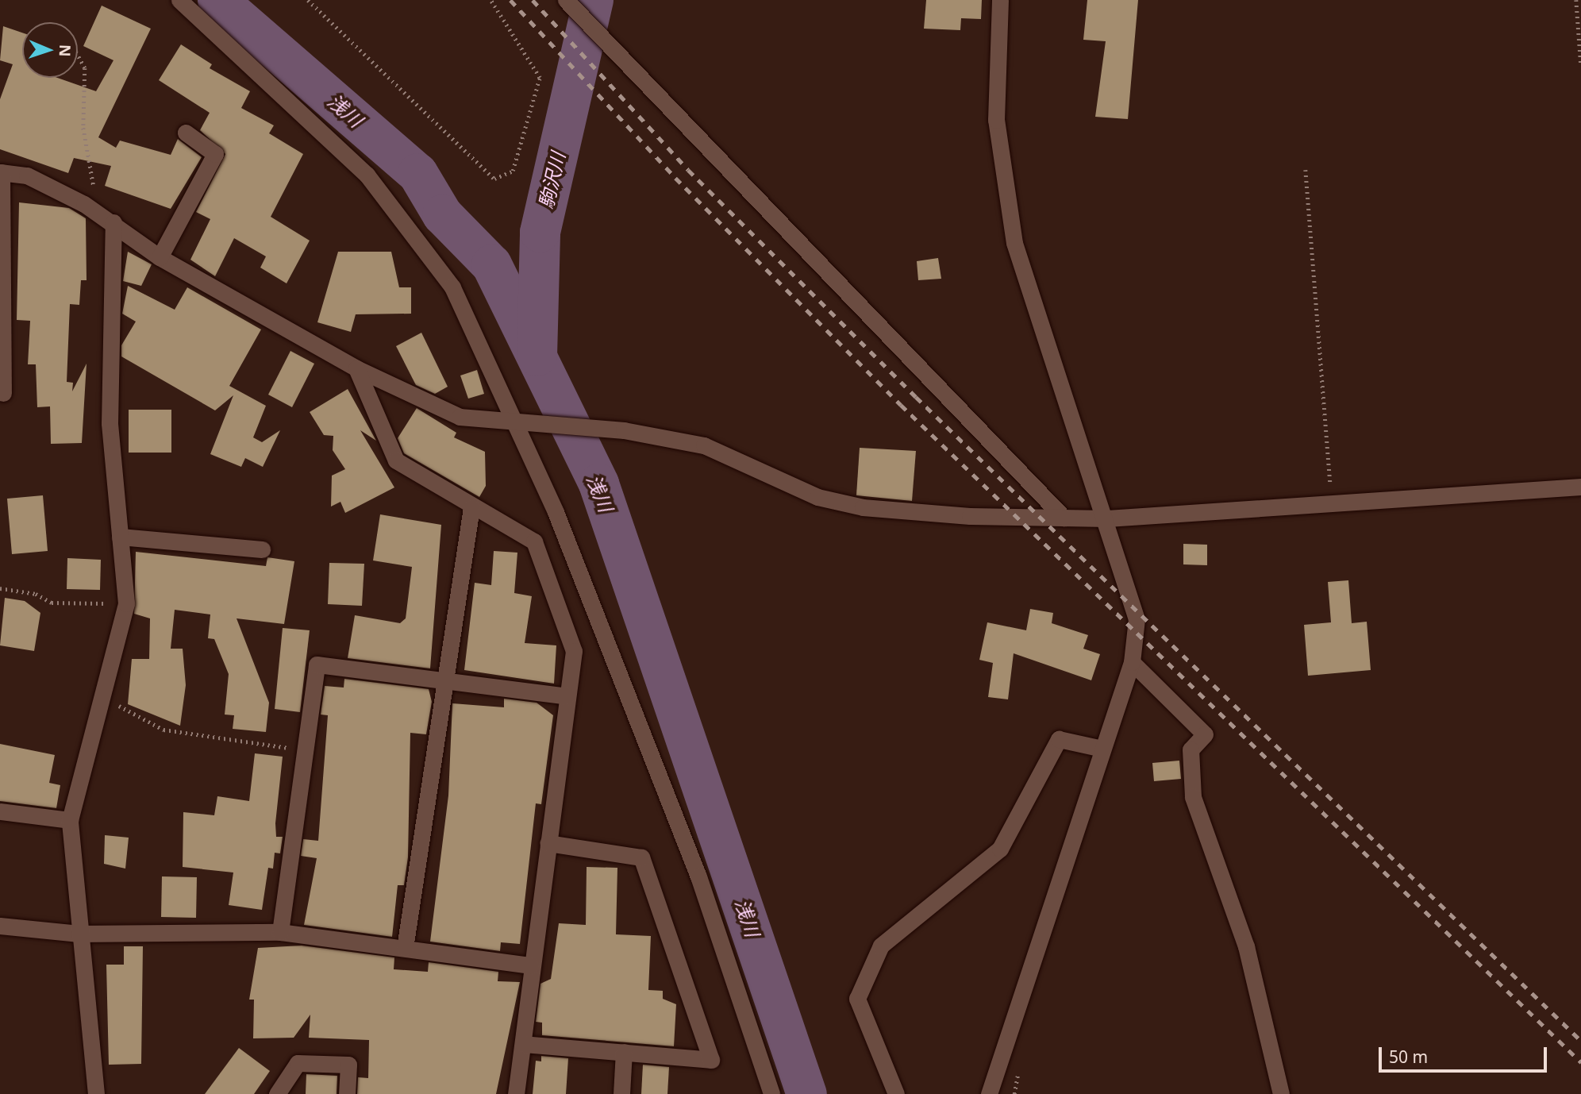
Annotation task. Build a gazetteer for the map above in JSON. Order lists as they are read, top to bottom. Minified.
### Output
{"water":["浅川","駒沢川"],"scale_bar":"50 m","north":"right"}
